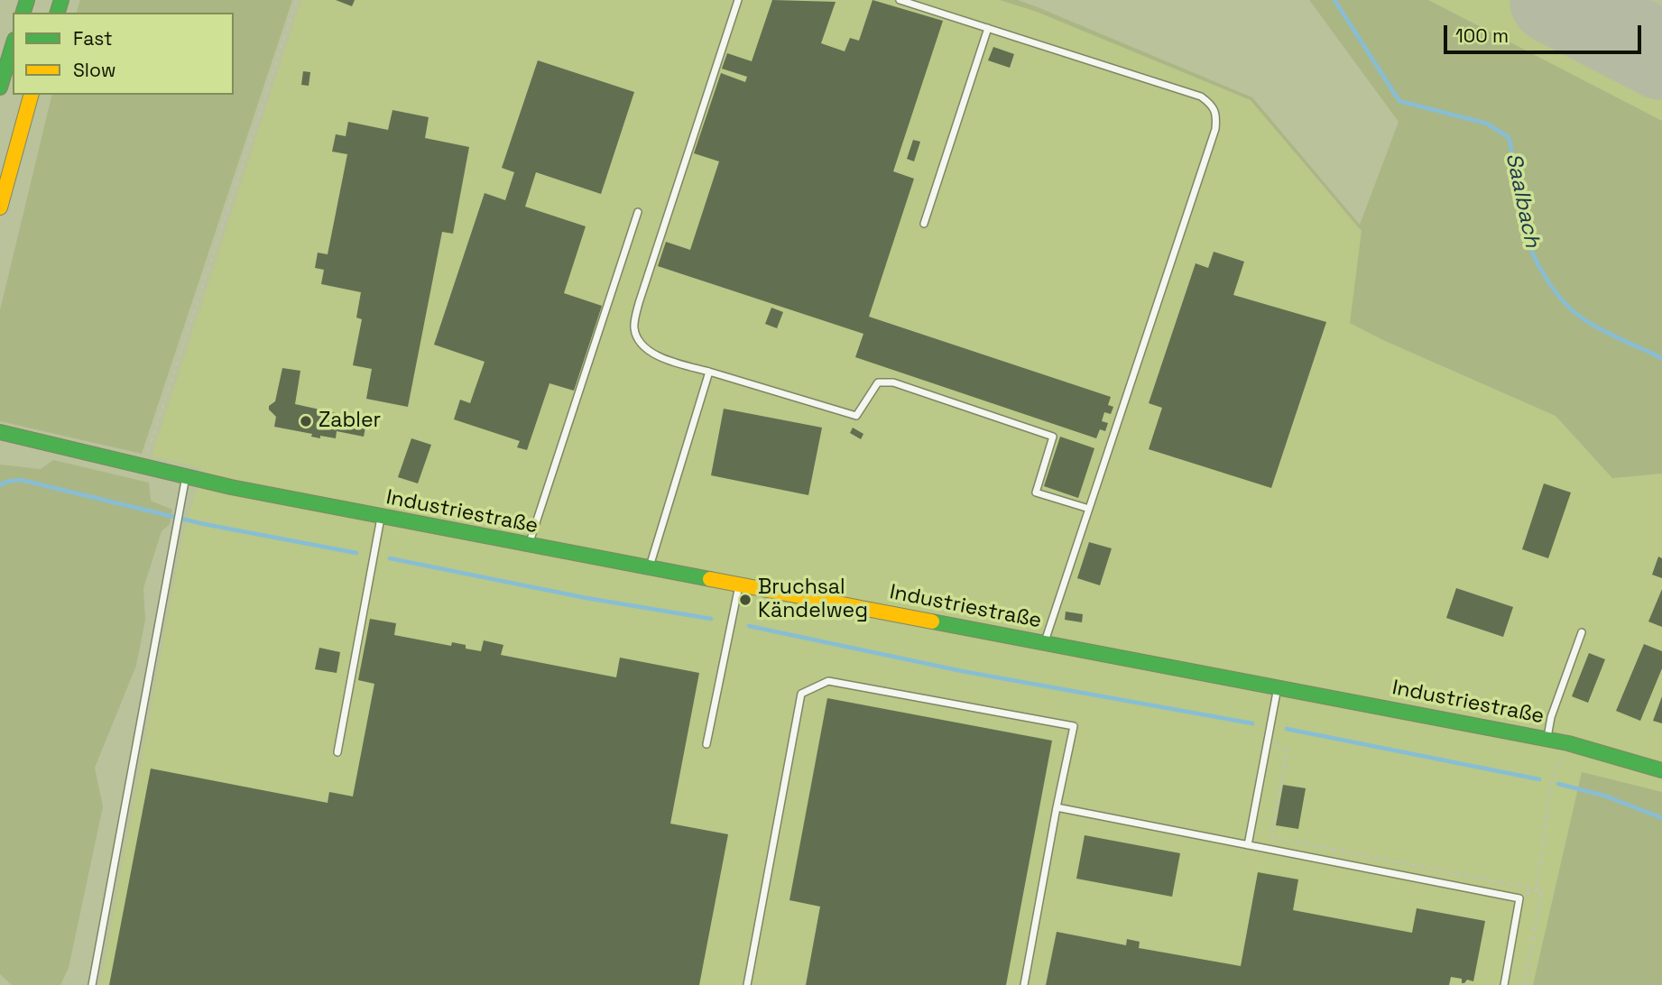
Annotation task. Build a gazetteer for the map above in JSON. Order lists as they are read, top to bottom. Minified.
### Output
{"streets":{"main road":["Industriestraße"]},"water":["Saalbach"],"places":["Zabler","Bruchsal Kändelweg"],"legend":["Fast","Slow"],"scale_bar":"100 m"}
